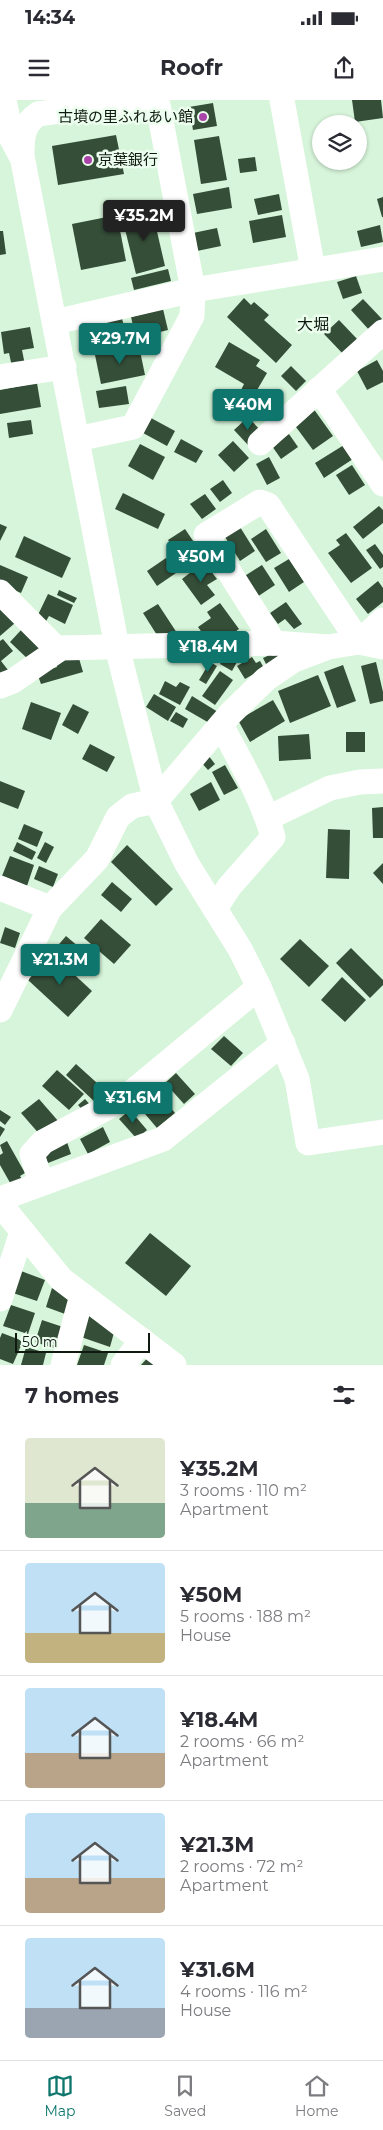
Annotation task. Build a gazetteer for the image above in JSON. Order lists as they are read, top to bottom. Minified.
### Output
{"districts":["大堀"],"places":["古墳の里ふれあい館","京葉銀行"],"scale_bar":"50 m","page":{"status":"14:34","header":"Roofr","price":["¥35.2M","¥29.7M","¥40M","¥50M","¥18.4M","¥21.3M","¥31.6M"],"scale":"50 m","heading":"7 homes","list":[{"name":"¥35.2M","note":"3 rooms · 110 m² · Apartment"},{"name":"¥50M","note":"5 rooms · 188 m² · House"},{"name":"¥18.4M","note":"2 rooms · 66 m² · Apartment"},{"name":"¥21.3M","note":"2 rooms · 72 m² · Apartment"},{"name":"¥31.6M","note":"4 rooms · 116 m² · House"}],"tabs":["Map","Saved","Home"]}}
